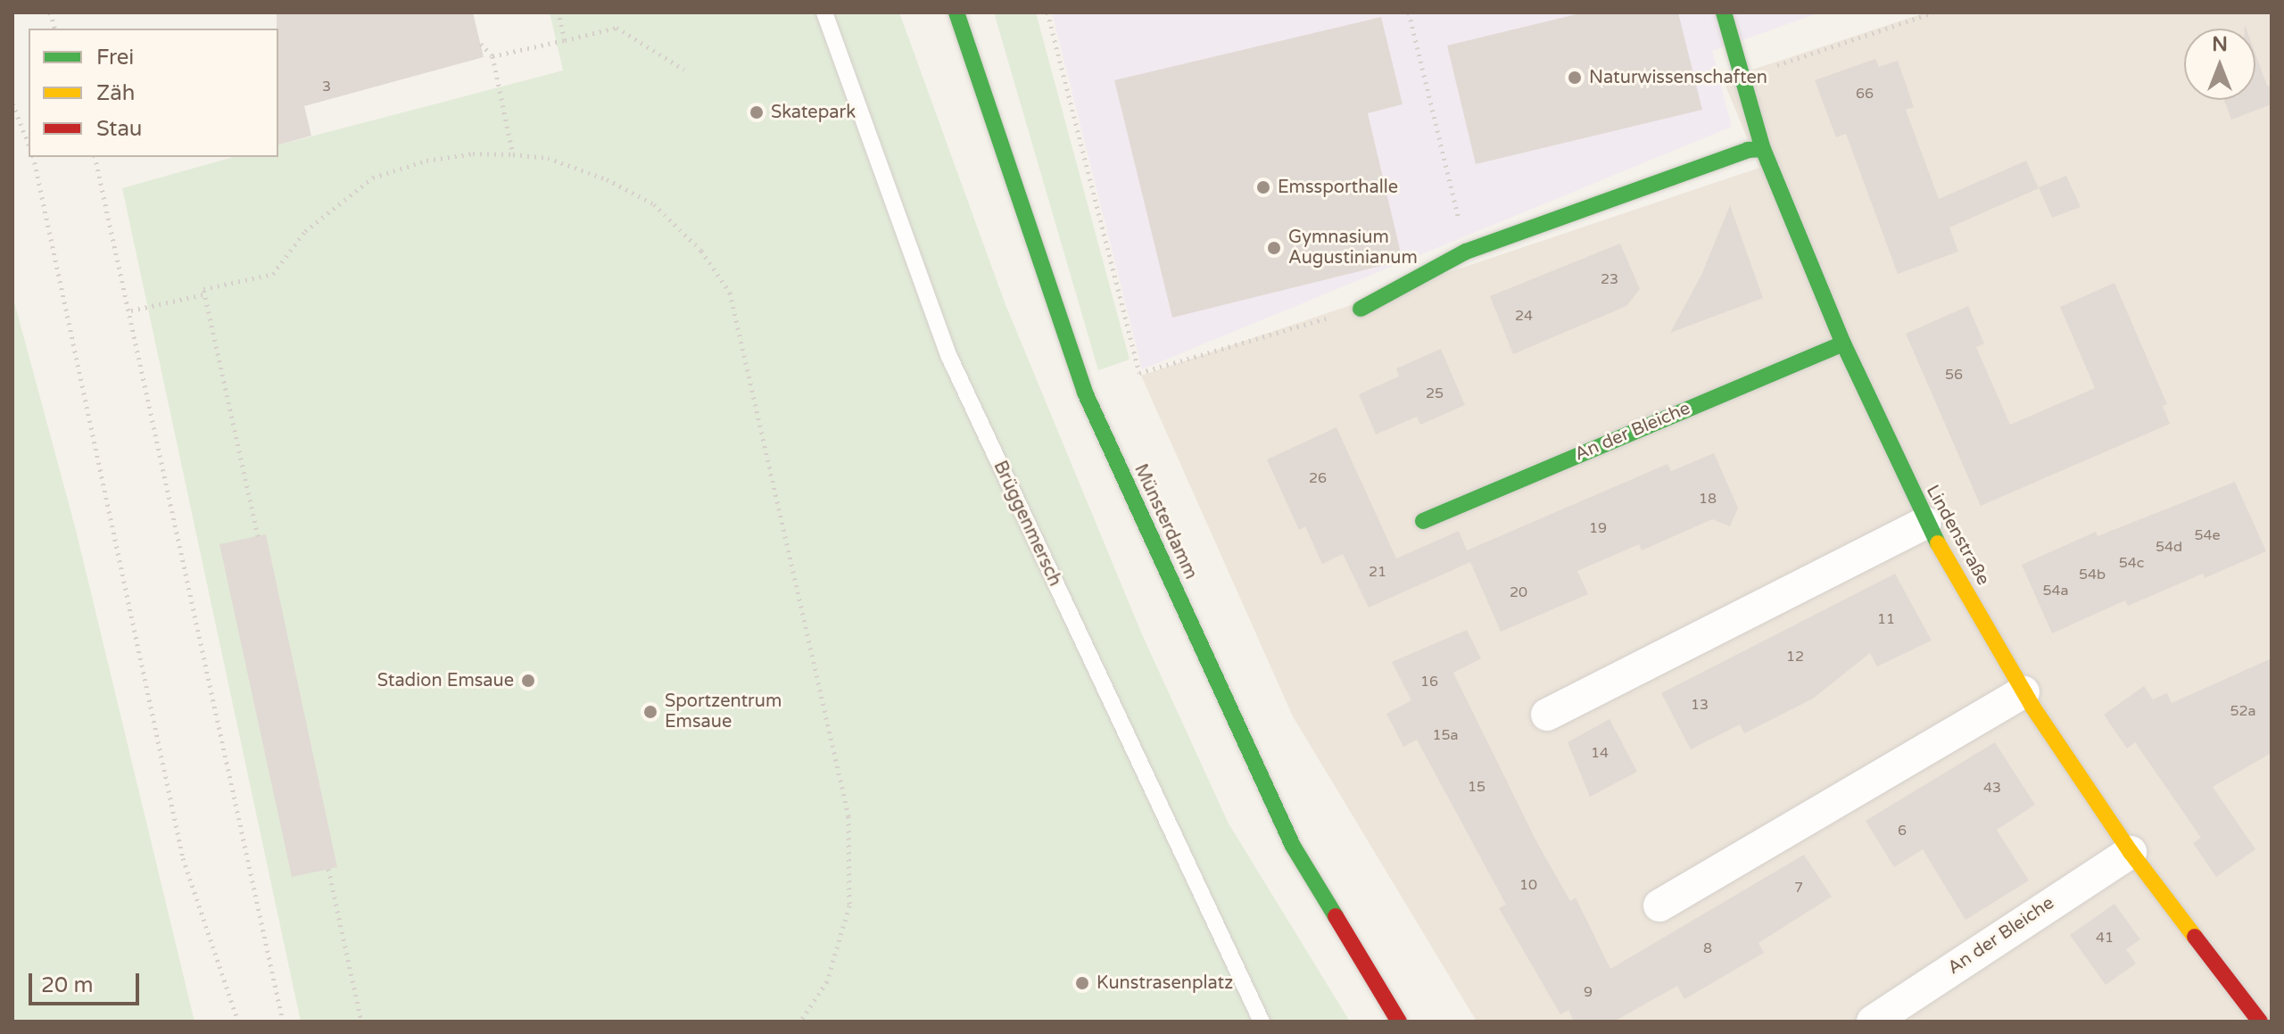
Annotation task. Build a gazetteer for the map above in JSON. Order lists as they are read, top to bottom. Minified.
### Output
{"streets":{"street":["An der Bleiche","Münsterdamm","Lindenstraße"],"lane":["Brüggenmersch"]},"crossings":[["An der Bleiche","Lindenstraße"]],"places":["Naturwissenschaften","Skatepark","Emssporthalle","Gymnasium Augustinianum","Stadion Emsaue","Sportzentrum Emsaue","Kunstrasenplatz"],"house_numbers":["3","66","23","24","56","25","26","18","19","54e","54d","54c","21","54b","54a","20","11","12","16","13","52a","15a","14","15","43","6","10","7","41","8","9"],"legend":["Frei","Zäh","Stau"],"scale_bar":"20 m","north":"top"}
